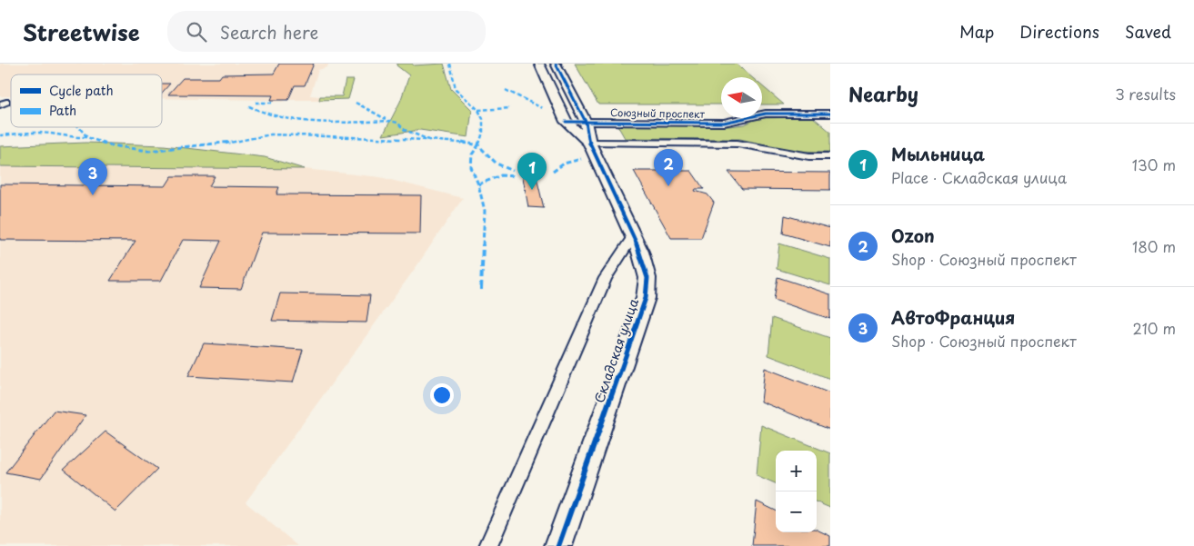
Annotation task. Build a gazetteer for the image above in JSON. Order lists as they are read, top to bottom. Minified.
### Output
{"streets":{"street":["Союзный проспект","Складская улица"]},"crossings":[["Союзный проспект","Складская улица"]],"legend":["Cycle path","Path"],"north":"left","page":{"header":"Streetwise","search":"Search here","nav":["Map","Directions","Saved"],"heading":["Nearby","3 results"],"list":[{"mark":"1","name":"Мыльница","note":"Place · Складская улица","value":"130 m"},{"mark":"2","name":"Ozon","note":"Shop · Союзный проспект","value":"180 m"},{"mark":"3","name":"АвтоФранция","note":"Shop · Союзный проспект","value":"210 m"}],"pins":["2","1","3"],"map_buttons":["+","−"]}}
